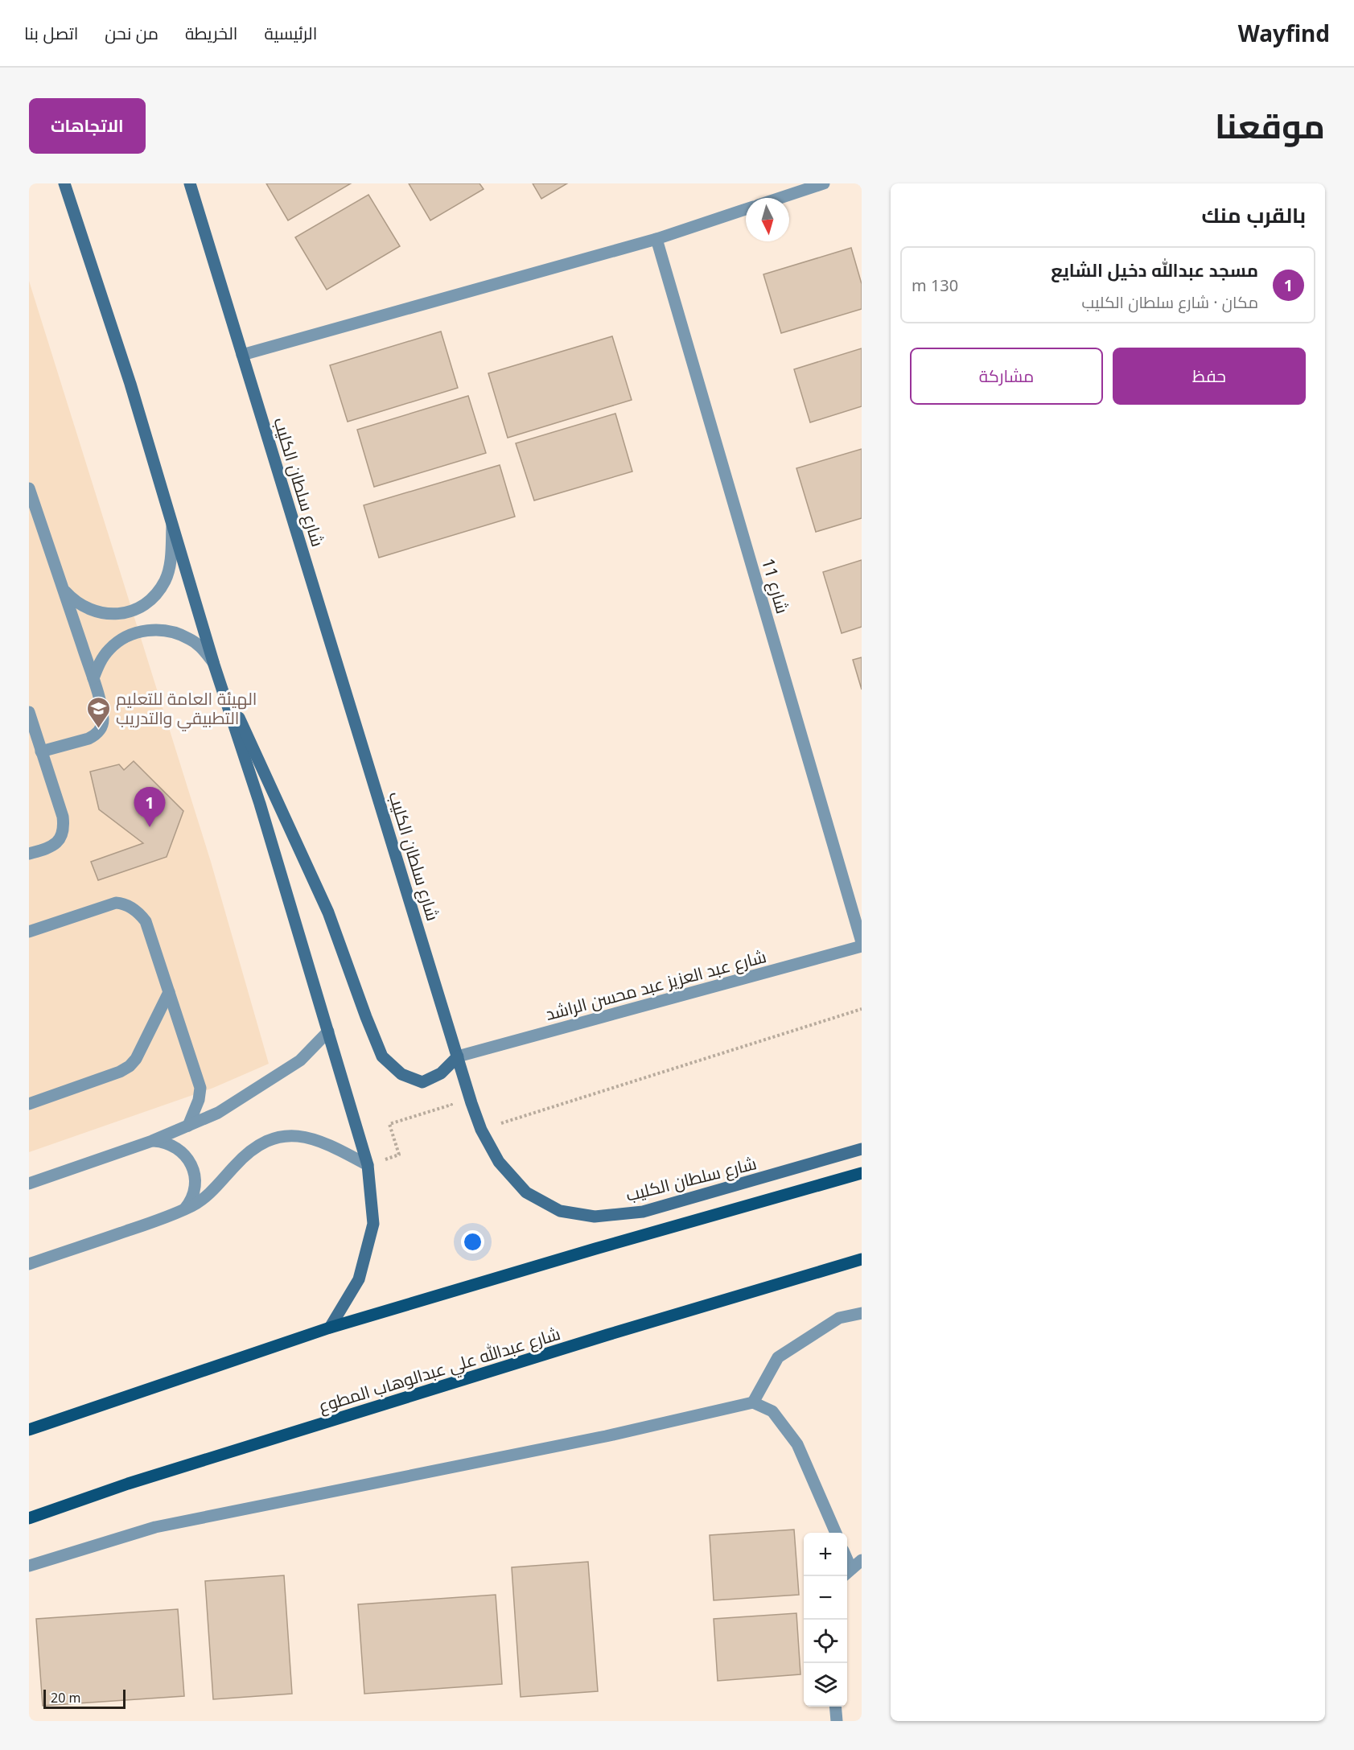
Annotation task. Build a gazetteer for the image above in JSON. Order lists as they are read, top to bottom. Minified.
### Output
{"streets":{"main road":["شارع عبدالله علي عبدالوهاب المطوع"],"street":["شارع سلطان الكليب","شارع 11","شارع عبد العزيز عبد محسن الراشد"]},"crossings":[["شارع سلطان الكليب","شارع عبد العزيز عبد محسن الراشد"],["شارع 11","شارع عبد العزيز عبد محسن الراشد"]],"places":{"school or university":["الهيئة العامة للتعليم التطبيقي والتدريب"]},"scale_bar":"20 m","north":"bottom","page":{"header":"Wayfind","nav":["الرئيسية","الخريطة","من نحن","اتصل بنا"],"title":"موقعنا","buttons":["الاتجاهات",["حفظ","مشاركة"]],"heading":"بالقرب منك","list":[{"mark":"1","name":"مسجد عبدالله دخيل الشايع","note":"مكان · شارع سلطان الكليب","value":"130 m"}],"pins":"1","map_buttons":["+","−"],"scale":"20 m"}}
